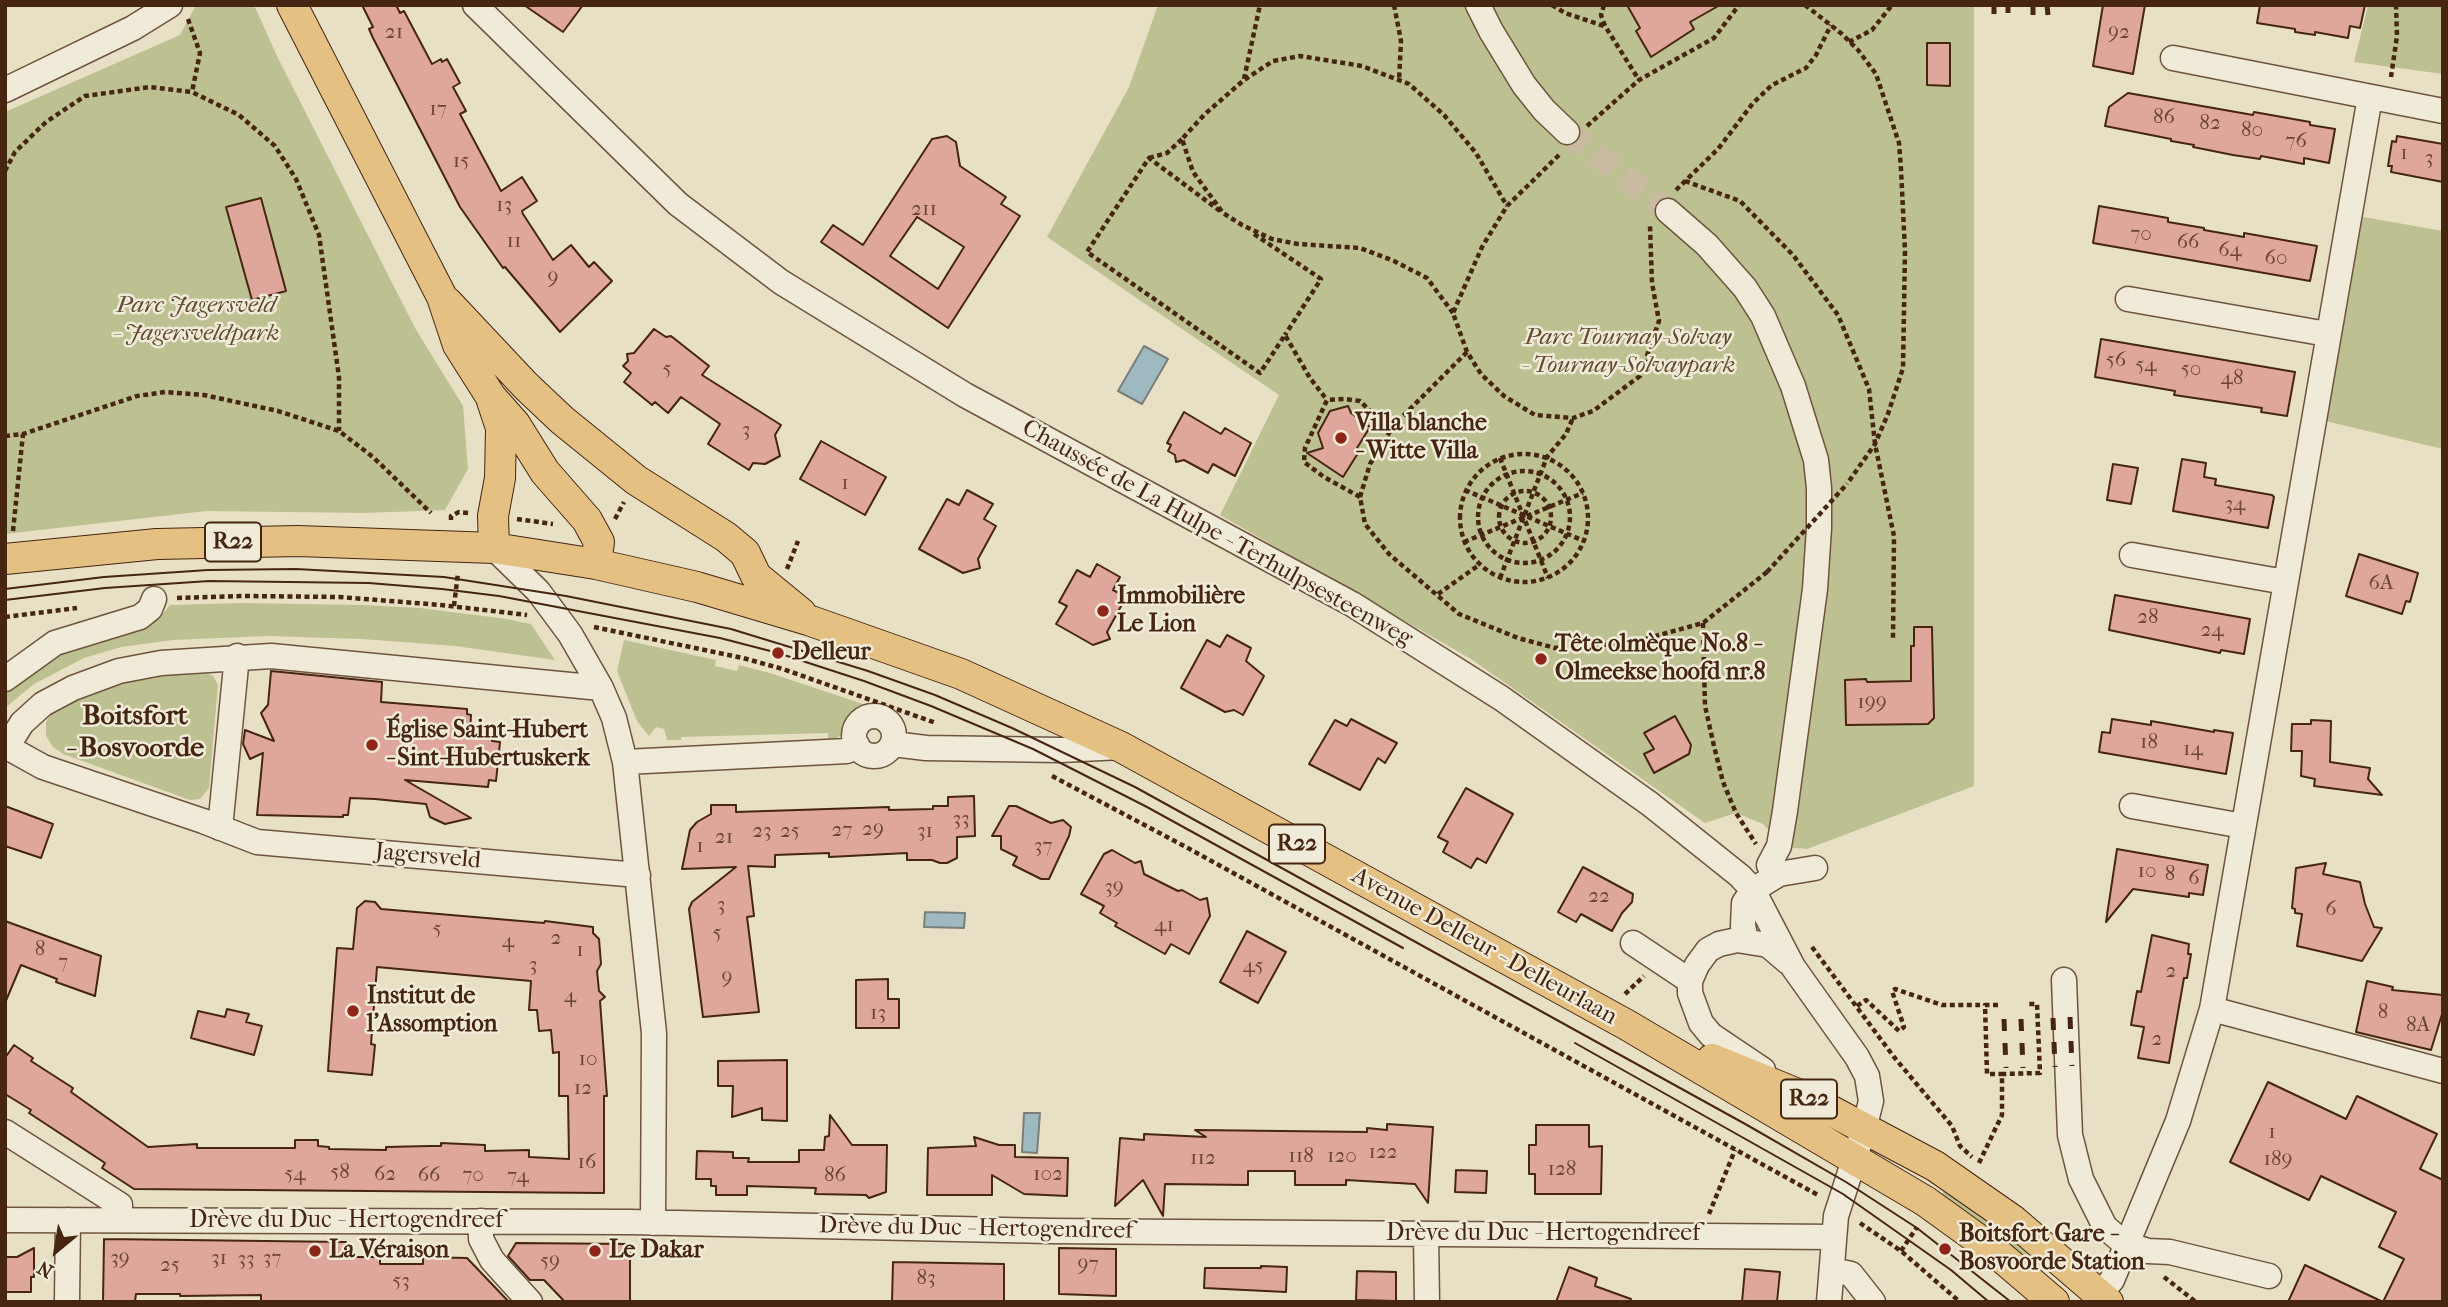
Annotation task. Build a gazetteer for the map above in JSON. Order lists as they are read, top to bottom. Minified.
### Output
{"streets":{"main road":["R22","Avenue Delleur - Delleurlaan"],"street":["Chaussée de La Hulpe - Terhulpsesteenweg","Jagersveld","Drève du Duc - Hertogendreef"]},"crossings":[["Chaussée de La Hulpe - Terhulpsesteenweg","R22"],["R22","Avenue Delleur - Delleurlaan"]],"districts":["Boitsfort - Bosvoorde"],"parks":["Parc Jagersveld - Jagersveldpark","Parc Tournay-Solvay - Tournay-Solvaypark"],"places":["Villa blanche - Witte Villa","Immobilière Le Lion","Delleur","Tête olmèque No.8 - Olmeekse hoofd nr.8","Église Saint-Hubert - Sint-Hubertuskerk","Institut de l'Assomption","Boitsfort Gare - Bosvoorde Station","La Véraison","Le Dakar"],"house_numbers":["21","92","17","86","82","80","76","1","3","15","13","211","70","11","66","64","60","9","56","54","5","50","48","3","1","34","6A","28","24","199","18","14","33","29","27","23","25","31","21","1","37","10","8","6","39","22","3","6","41","5","5","2","4","8","1","7","3","45","2","9","4","8","13","8A","2","10","12","1","122","118","120","112","189","16","128","58","54","62","102","66","70","86","74","39","31","37","33","59","97","25","83","53"],"north":"bottom left"}
